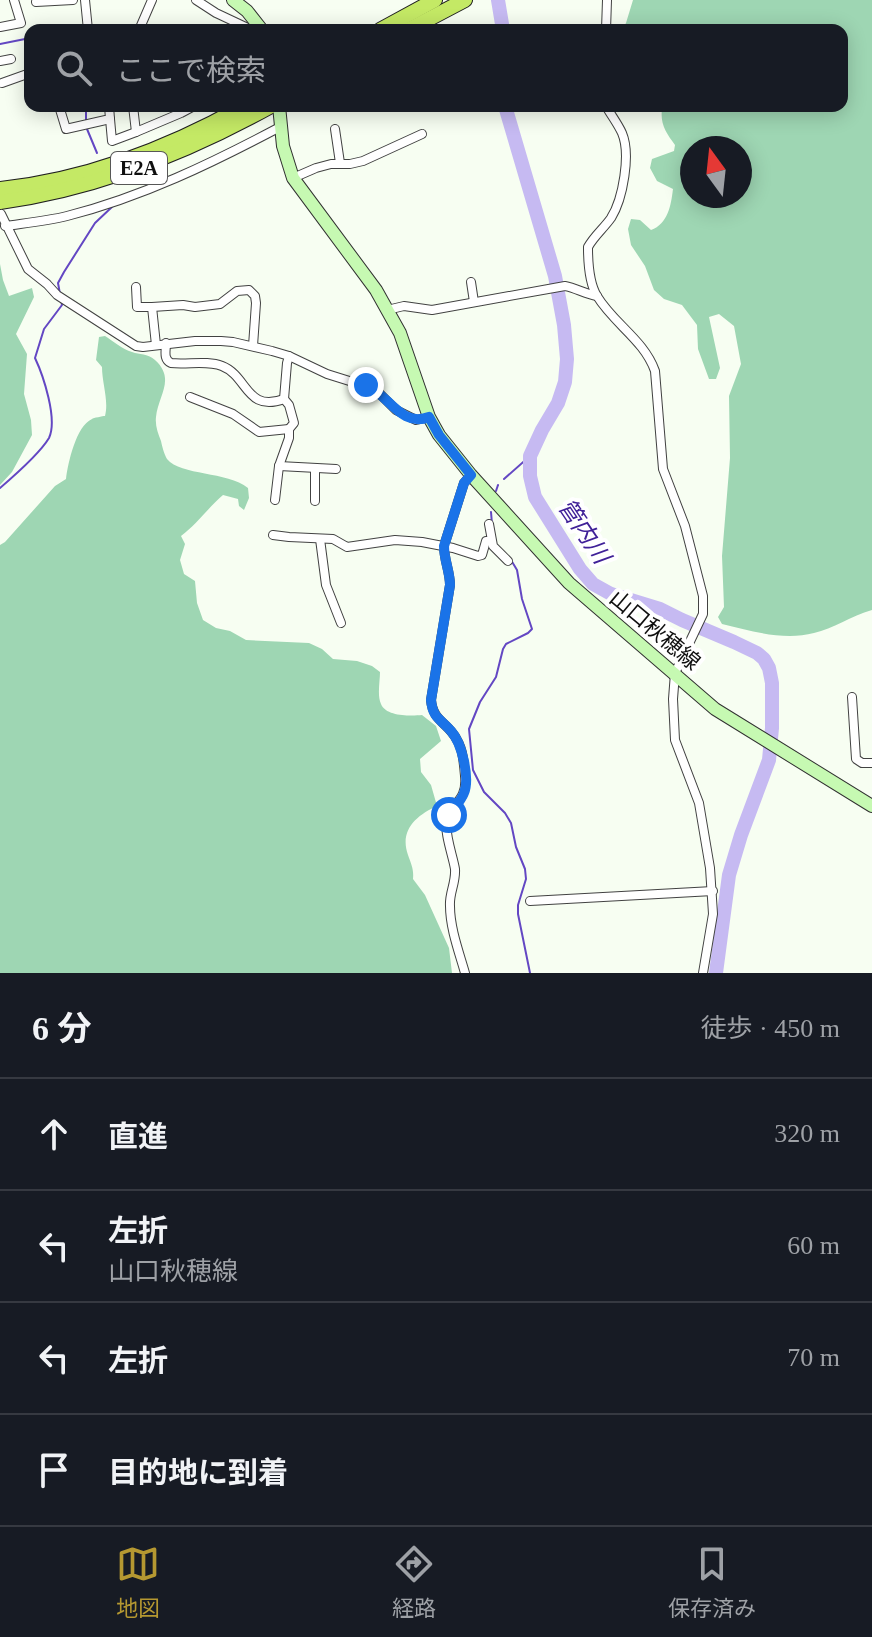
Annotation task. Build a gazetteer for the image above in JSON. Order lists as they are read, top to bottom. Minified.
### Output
{"streets":{"highway":["E2A"],"main road":["山口秋穂線"]},"water":["管内川"],"north":"top","page":{"search":"ここで検索","heading":["6 分","徒歩 · 450 m"],"list":[["直進","320 m"],["左折","山口秋穂線","60 m"],["左折","70 m"],"目的地に到着"],"nav":["地図","経路","保存済み"]}}
